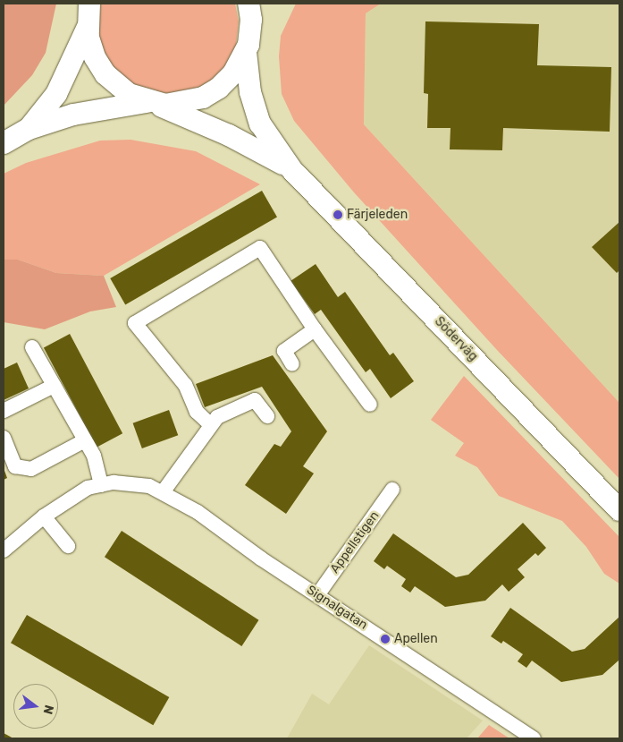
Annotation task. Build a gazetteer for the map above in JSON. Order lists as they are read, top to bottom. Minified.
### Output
{"streets":{"main road":["Söderväg"],"street":["Appellstigen","Signalgatan"]},"crossings":[["Appellstigen","Signalgatan"]],"places":["Färjeleden","Apellen"],"north":"right"}
